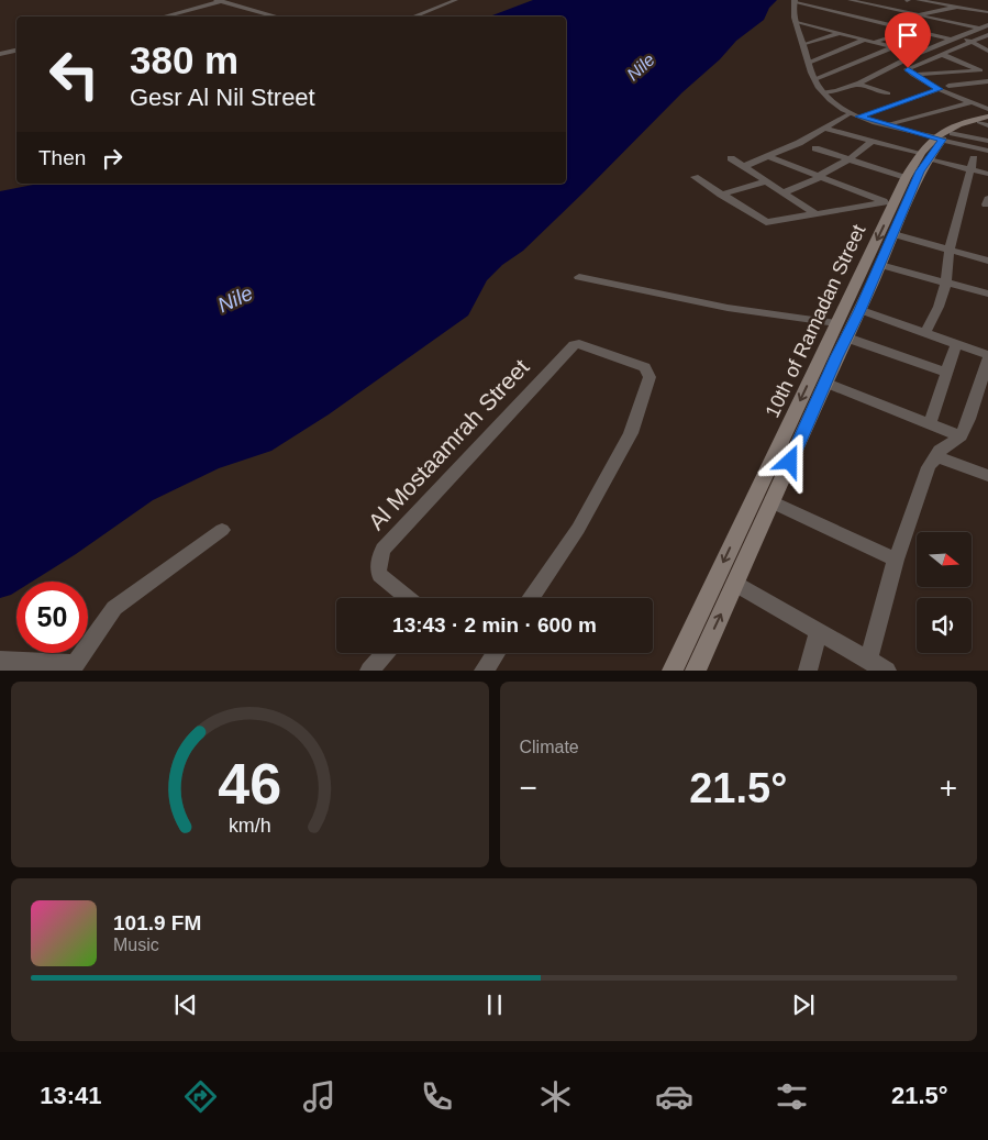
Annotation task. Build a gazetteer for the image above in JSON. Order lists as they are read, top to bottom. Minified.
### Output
{"streets":{"main road":["10th of Ramadan Street"],"street":["Al Mostaamrah Street"]},"water":["Nile"],"north":"right","page":{"turn":["380 m","Gesr Al Nil Street"],"then":"Then","limit":"50","trip":"13:43 · 2 min · 600 m","tile":"Climate","heat":["−","21.5°","+"],"song":["101.9 FM","Music"],"tabs":["13:41","21.5°"],"gauge":["46","km/h"]}}
